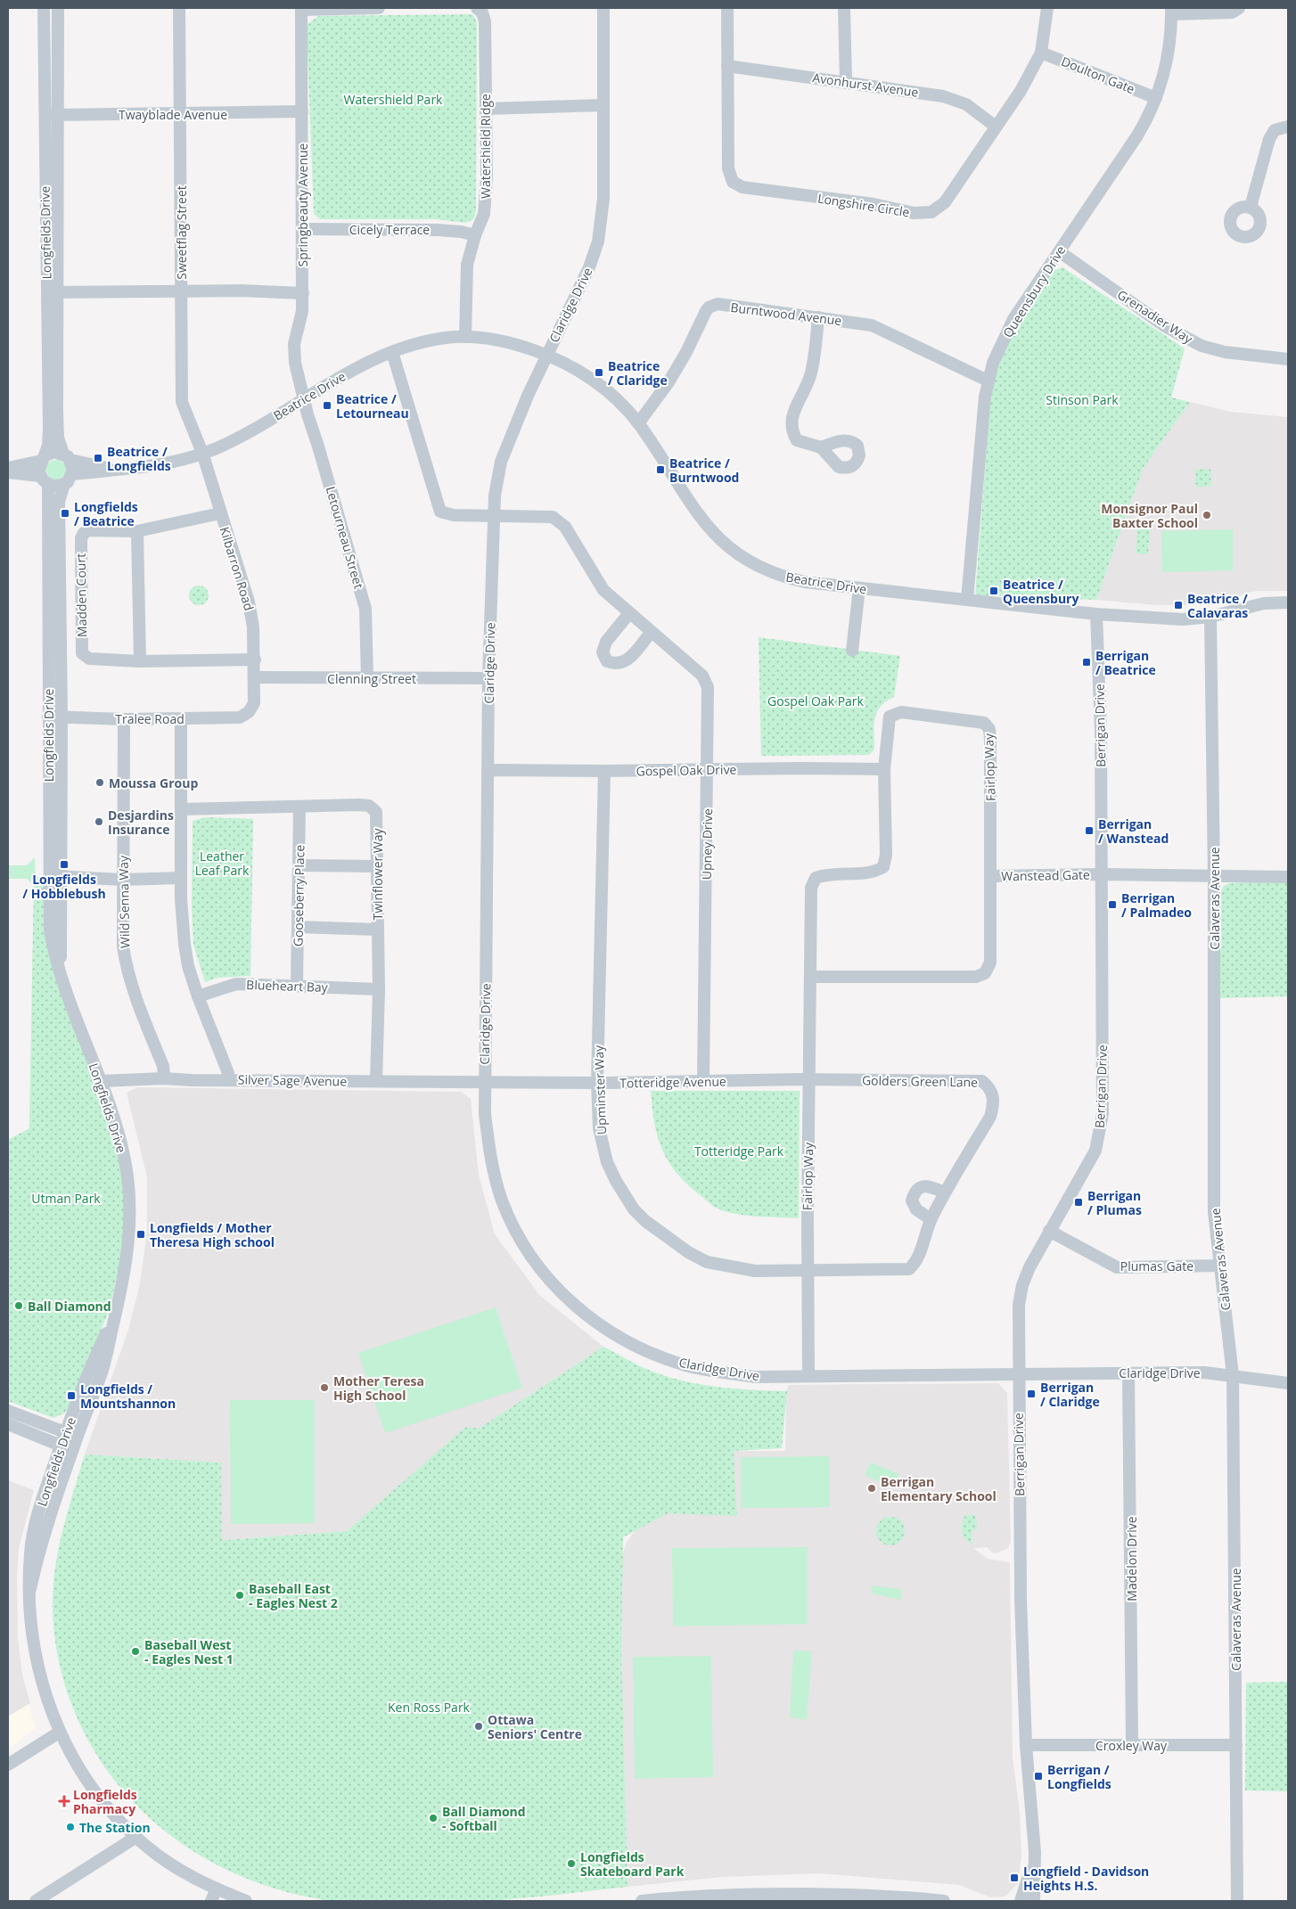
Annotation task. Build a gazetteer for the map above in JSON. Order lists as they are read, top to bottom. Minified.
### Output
{"streets":{"street":["Doulton Gate","Avonhurst Avenue","Twayblade Avenue","Watershield Ridge","Springbeauty Avenue","Longshire Circle","Cicely Terrace","Longfields Drive","Sweetflag Street","Queensbury Drive","Claridge Drive","Burntwood Avenue","Grenadier Way","Beatrice Drive","Letourneau Street","Kilbarron Road","Madden Court","Clenning Street","Tralee Road","Berrigan Drive","Fairlop Way","Gospel Oak Drive","Upney Drive","Twinflower Way","Wanstead Gate","Gooseberry Place","Calaveras Avenue","Wild Senna Way","Blueheart Bay","Silver Sage Avenue","Golders Green Lane","Totteridge Avenue","Upminster Way","Plumas Gate","Madelon Drive","Croxley Way"]},"crossings":[["Doulton Gate","Longshire Circle"],["Doulton Gate","Queensbury Drive"],["Avonhurst Avenue","Longshire Circle"],["Twayblade Avenue","Springbeauty Avenue"],["Twayblade Avenue","Longfields Drive"],["Twayblade Avenue","Sweetflag Street"],["Watershield Ridge","Cicely Terrace"],["Watershield Ridge","Beatrice Drive"],["Springbeauty Avenue","Cicely Terrace"],["Springbeauty Avenue","Beatrice Drive"],["Springbeauty Avenue","Letourneau Street"],["Longfields Drive","Beatrice Drive"],["Longfields Drive","Tralee Road"],["Longfields Drive","Silver Sage Avenue"],["Sweetflag Street","Beatrice Drive"],["Sweetflag Street","Kilbarron Road"],["Queensbury Drive","Burntwood Avenue"],["Queensbury Drive","Grenadier Way"],["Queensbury Drive","Beatrice Drive"],["Claridge Drive","Beatrice Drive"],["Claridge Drive","Clenning Street"],["Claridge Drive","Berrigan Drive"],["Claridge Drive","Fairlop Way"],["Claridge Drive","Gospel Oak Drive"],["Claridge Drive","Upney Drive"],["Claridge Drive","Calaveras Avenue"],["Claridge Drive","Silver Sage Avenue"],["Claridge Drive","Totteridge Avenue"],["Claridge Drive","Madelon Drive"],["Burntwood Avenue","Beatrice Drive"],["Beatrice Drive","Letourneau Street"],["Beatrice Drive","Kilbarron Road"],["Beatrice Drive","Berrigan Drive"],["Beatrice Drive","Upney Drive"],["Beatrice Drive","Calaveras Avenue"],["Letourneau Street","Clenning Street"],["Kilbarron Road","Madden Court"],["Kilbarron Road","Clenning Street"],["Kilbarron Road","Tralee Road"],["Tralee Road","Wild Senna Way"],["Berrigan Drive","Wanstead Gate"],["Berrigan Drive","Plumas Gate"],["Berrigan Drive","Croxley Way"],["Fairlop Way","Gospel Oak Drive"],["Fairlop Way","Wanstead Gate"],["Fairlop Way","Golders Green Lane"],["Fairlop Way","Totteridge Avenue"],["Fairlop Way","Upminster Way"],["Gospel Oak Drive","Upney Drive"],["Gospel Oak Drive","Upminster Way"],["Upney Drive","Totteridge Avenue"],["Twinflower Way","Gooseberry Place"],["Twinflower Way","Blueheart Bay"],["Twinflower Way","Silver Sage Avenue"],["Wanstead Gate","Calaveras Avenue"],["Gooseberry Place","Blueheart Bay"],["Calaveras Avenue","Plumas Gate"],["Calaveras Avenue","Croxley Way"],["Wild Senna Way","Silver Sage Avenue"],["Silver Sage Avenue","Totteridge Avenue"],["Golders Green Lane","Totteridge Avenue"],["Golders Green Lane","Upminster Way"],["Totteridge Avenue","Upminster Way"],["Madelon Drive","Croxley Way"]],"parks":["Watershield Park","Stinson Park","Gospel Oak Park","Leather Leaf Park","Totteridge Park","Utman Park","Ken Ross Park"],"places":{"transit":["Beatrice / Claridge","Beatrice / Letourneau","Beatrice / Longfields","Beatrice / Burntwood","Longfields / Beatrice","Beatrice / Queensbury","Beatrice / Calavaras","Berrigan / Beatrice","Berrigan / Wanstead","Longfields / Hobblebush","Berrigan / Palmadeo","Berrigan / Plumas","Longfields / Mother Theresa High school","Berrigan / Claridge","Longfields / Mountshannon","Berrigan / Longfields","Longfield - Davidson Heights H.S."],"other":["Monsignor Paul Baxter School","Moussa Group","Desjardins Insurance","Ball Diamond","Mother Teresa High School","Berrigan Elementary School","Baseball East - Eagles Nest 2","Baseball West - Eagles Nest 1","Ottawa Seniors' Centre","Ball Diamond - Softball","The Station","Longfields Skateboard Park"],"health":["Longfields Pharmacy"]}}
